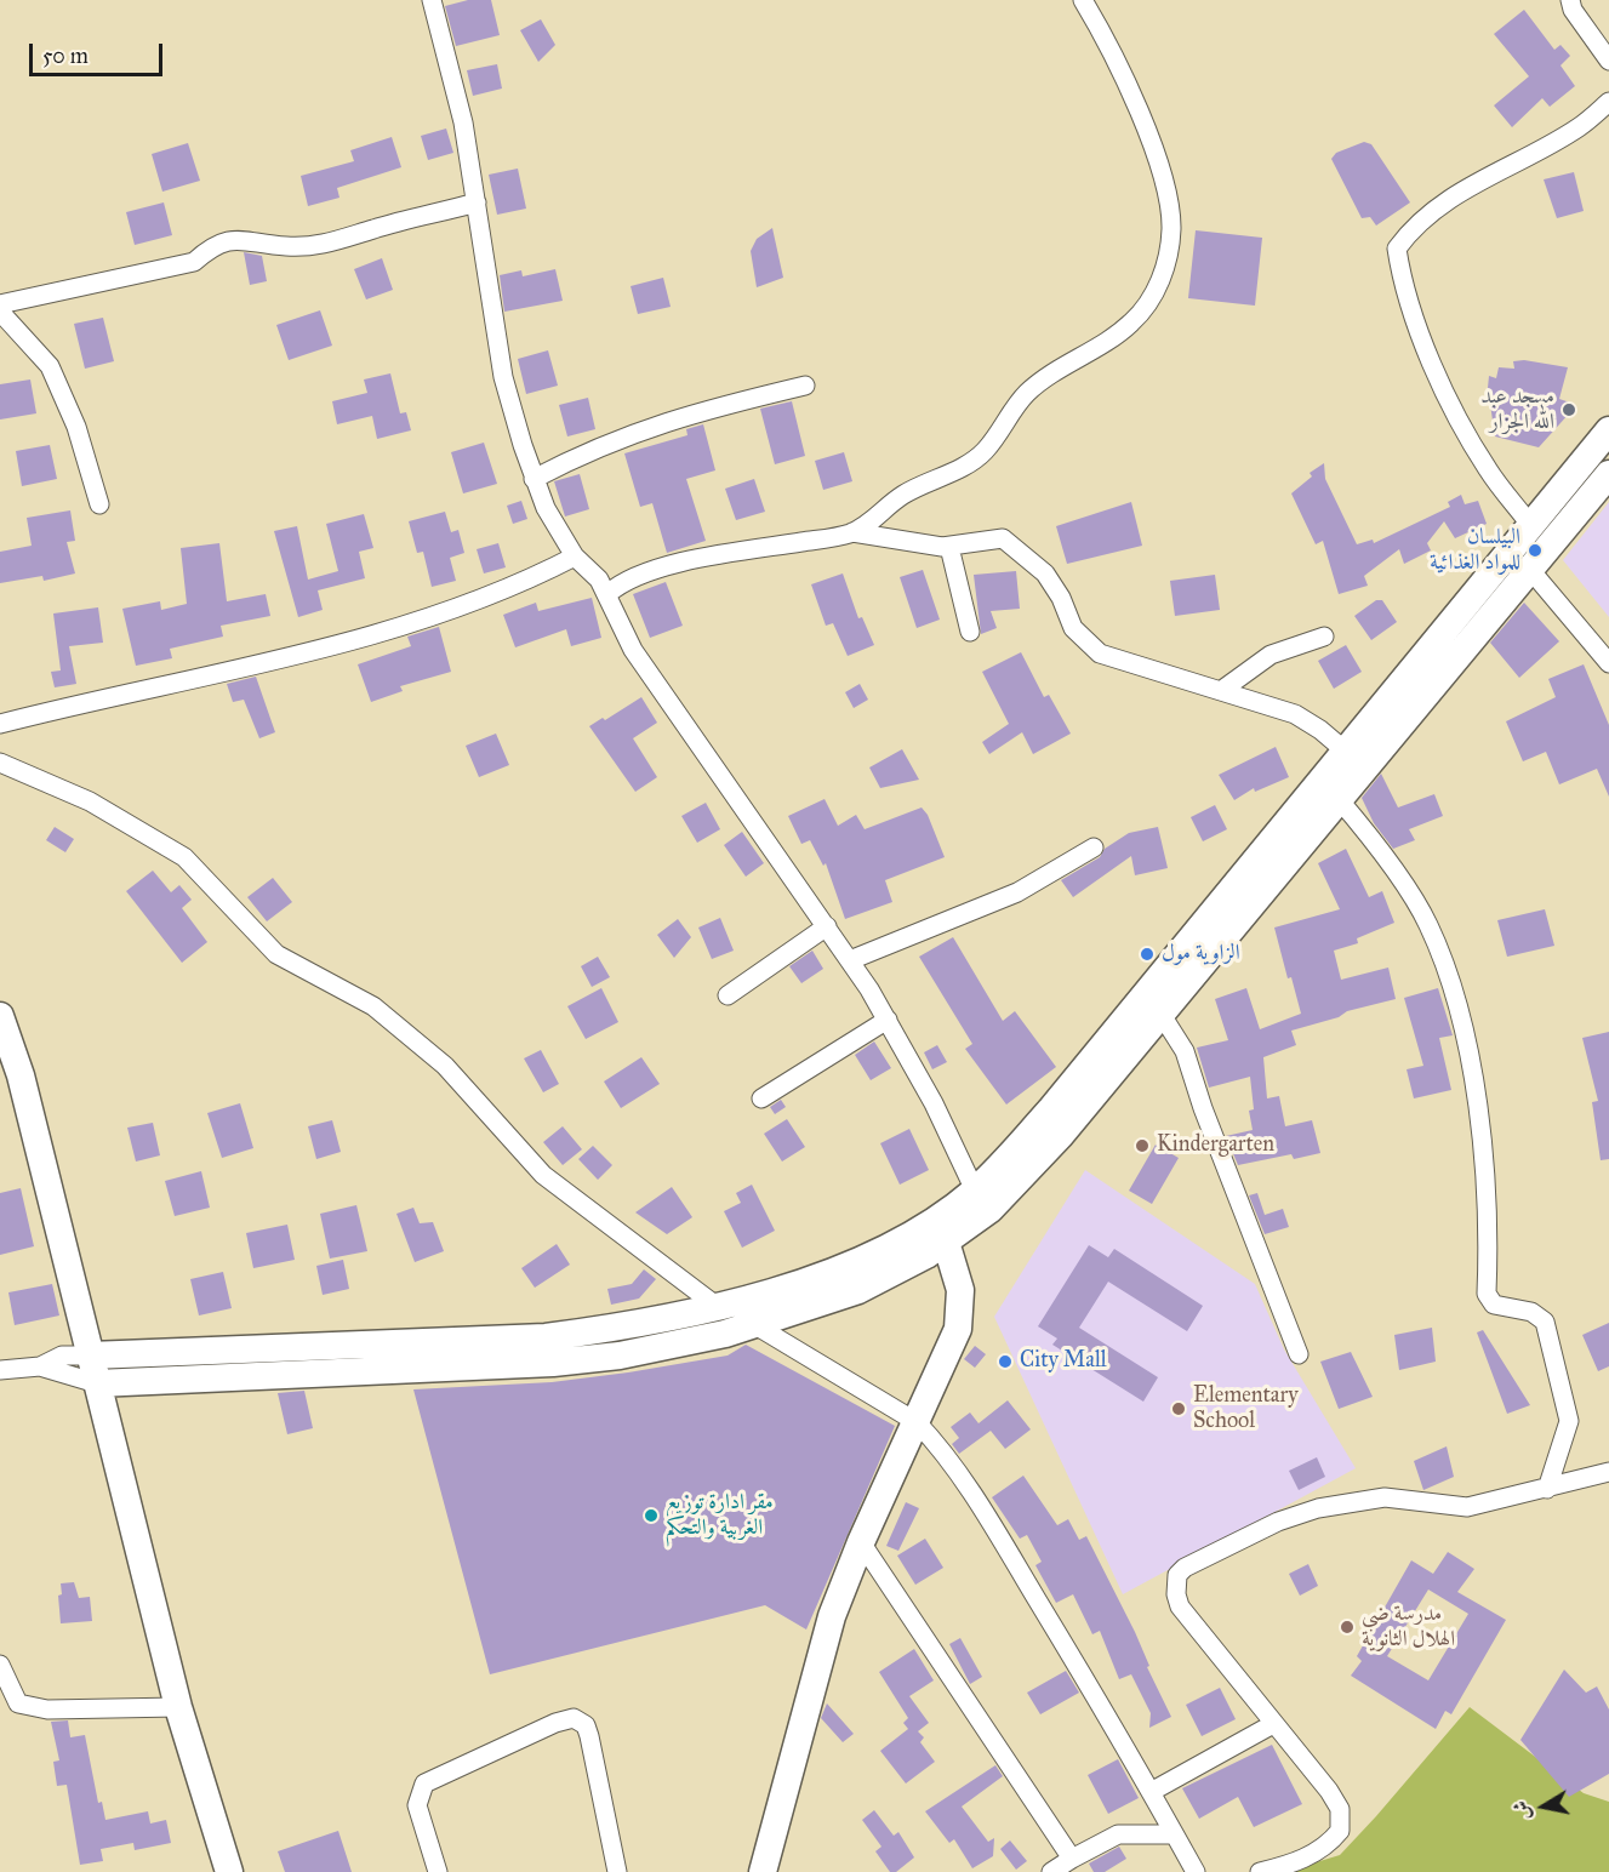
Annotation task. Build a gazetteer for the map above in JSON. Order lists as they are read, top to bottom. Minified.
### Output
{"places":["مسجد عبد الله الجزار","البيلسان للمواد الغذائية","الزاوية مول","Kindergarten","City Mall","Elementary School","مقر ادارة توزيع الغربية والتحكم","مدرسة ضي الهلال الثانوية"],"scale_bar":"50 m","north":"left"}
